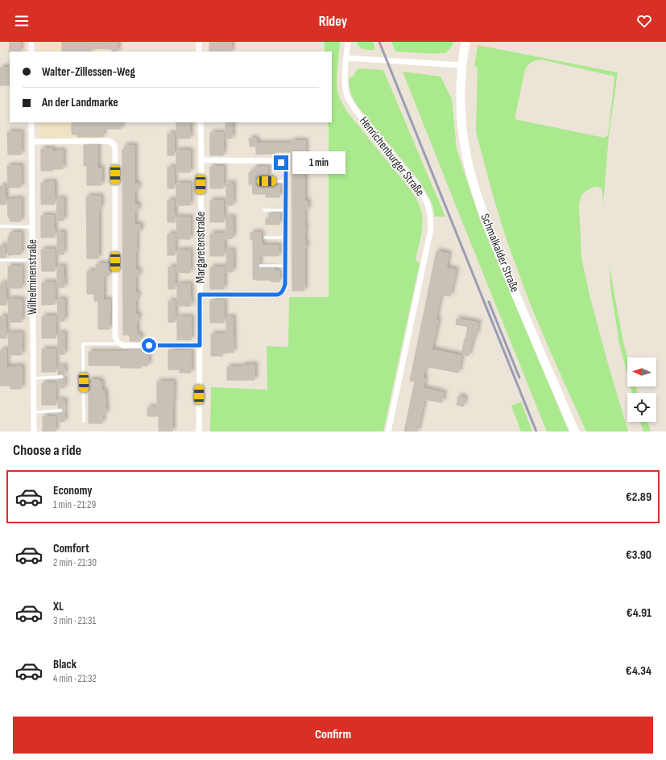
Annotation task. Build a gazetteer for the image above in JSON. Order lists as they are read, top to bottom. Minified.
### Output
{"streets":{"main road":["Schmalkalder Straße"],"street":["Henrichenburger Straße","Margaretenstraße","Wilhelminenstraße"]},"north":"left","page":{"header":"Ridey","banner":["Walter-Zillessen-Weg","An der Landmarke"],"bubble":"1 min","heading":"Choose a ride","list":[{"name":"Economy","note":"1 min · 21:29","value":"€2.89"},{"name":"Comfort","note":"2 min · 21:30","value":"€3.90"},{"name":"XL","note":"3 min · 21:31","value":"€4.91"},{"name":"Black","note":"4 min · 21:32","value":"€4.34"}],"buttons":"Confirm"}}
